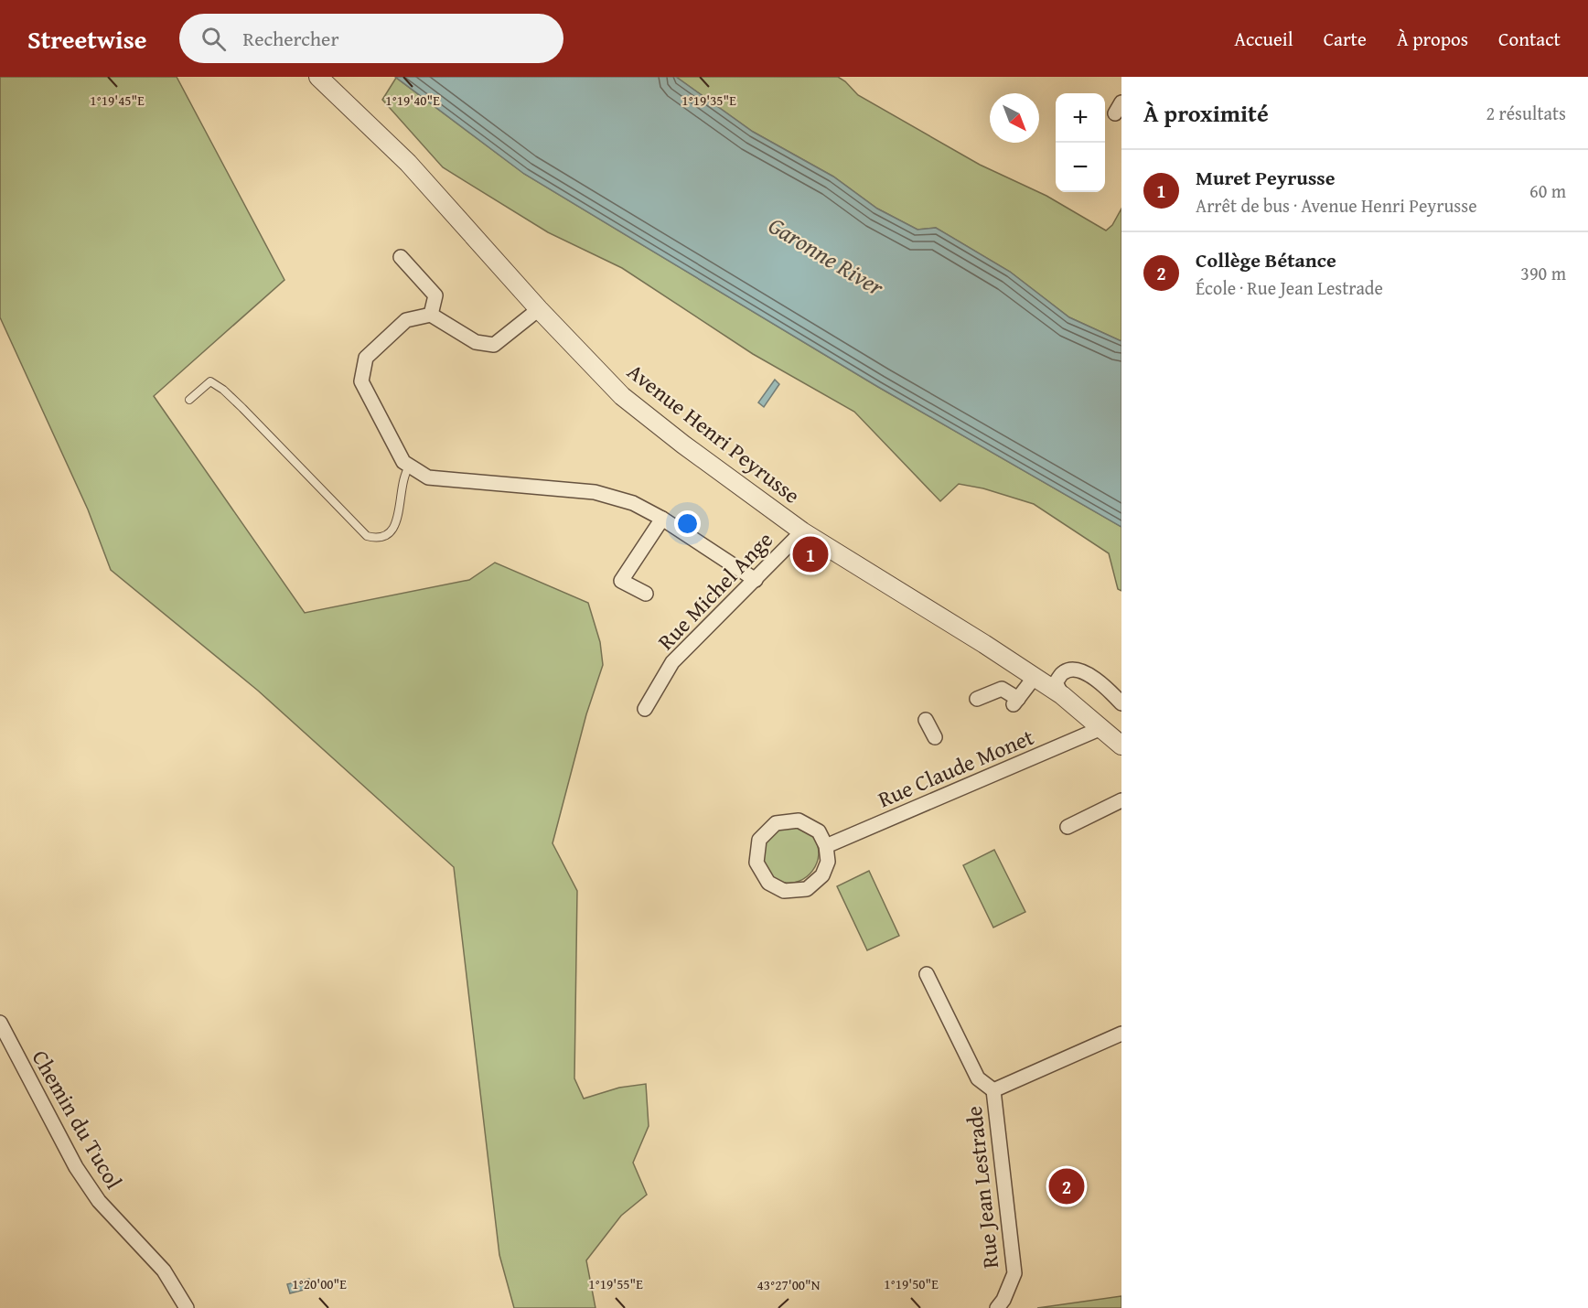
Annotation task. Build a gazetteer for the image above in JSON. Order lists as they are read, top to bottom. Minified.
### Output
{"streets":{"street":["Avenue Henri Peyrusse","Rue Michel Ange","Rue Claude Monet","Chemin du Tucol","Rue Jean Lestrade"]},"crossings":[["Avenue Henri Peyrusse","Rue Michel Ange"],["Avenue Henri Peyrusse","Rue Claude Monet"]],"water":["Garonne River"],"north":"bottom right","page":{"header":"Streetwise","search":"Rechercher","nav":["Accueil","Carte","À propos","Contact"],"heading":["À proximité","2 résultats"],"map_buttons":["+","−"],"list":[{"mark":"1","name":"Muret Peyrusse","note":"Arrêt de bus · Avenue Henri Peyrusse","value":"60 m"},{"mark":"2","name":"Collège Bétance","note":"École · Rue Jean Lestrade","value":"390 m"}],"pins":["1","2"]},"coordinates":["1°19'45\"E","1°19'40\"E","1°19'35\"E","1°20'00\"E","1°19'55\"E","1°19'50\"E","43°27'00\"N"]}
